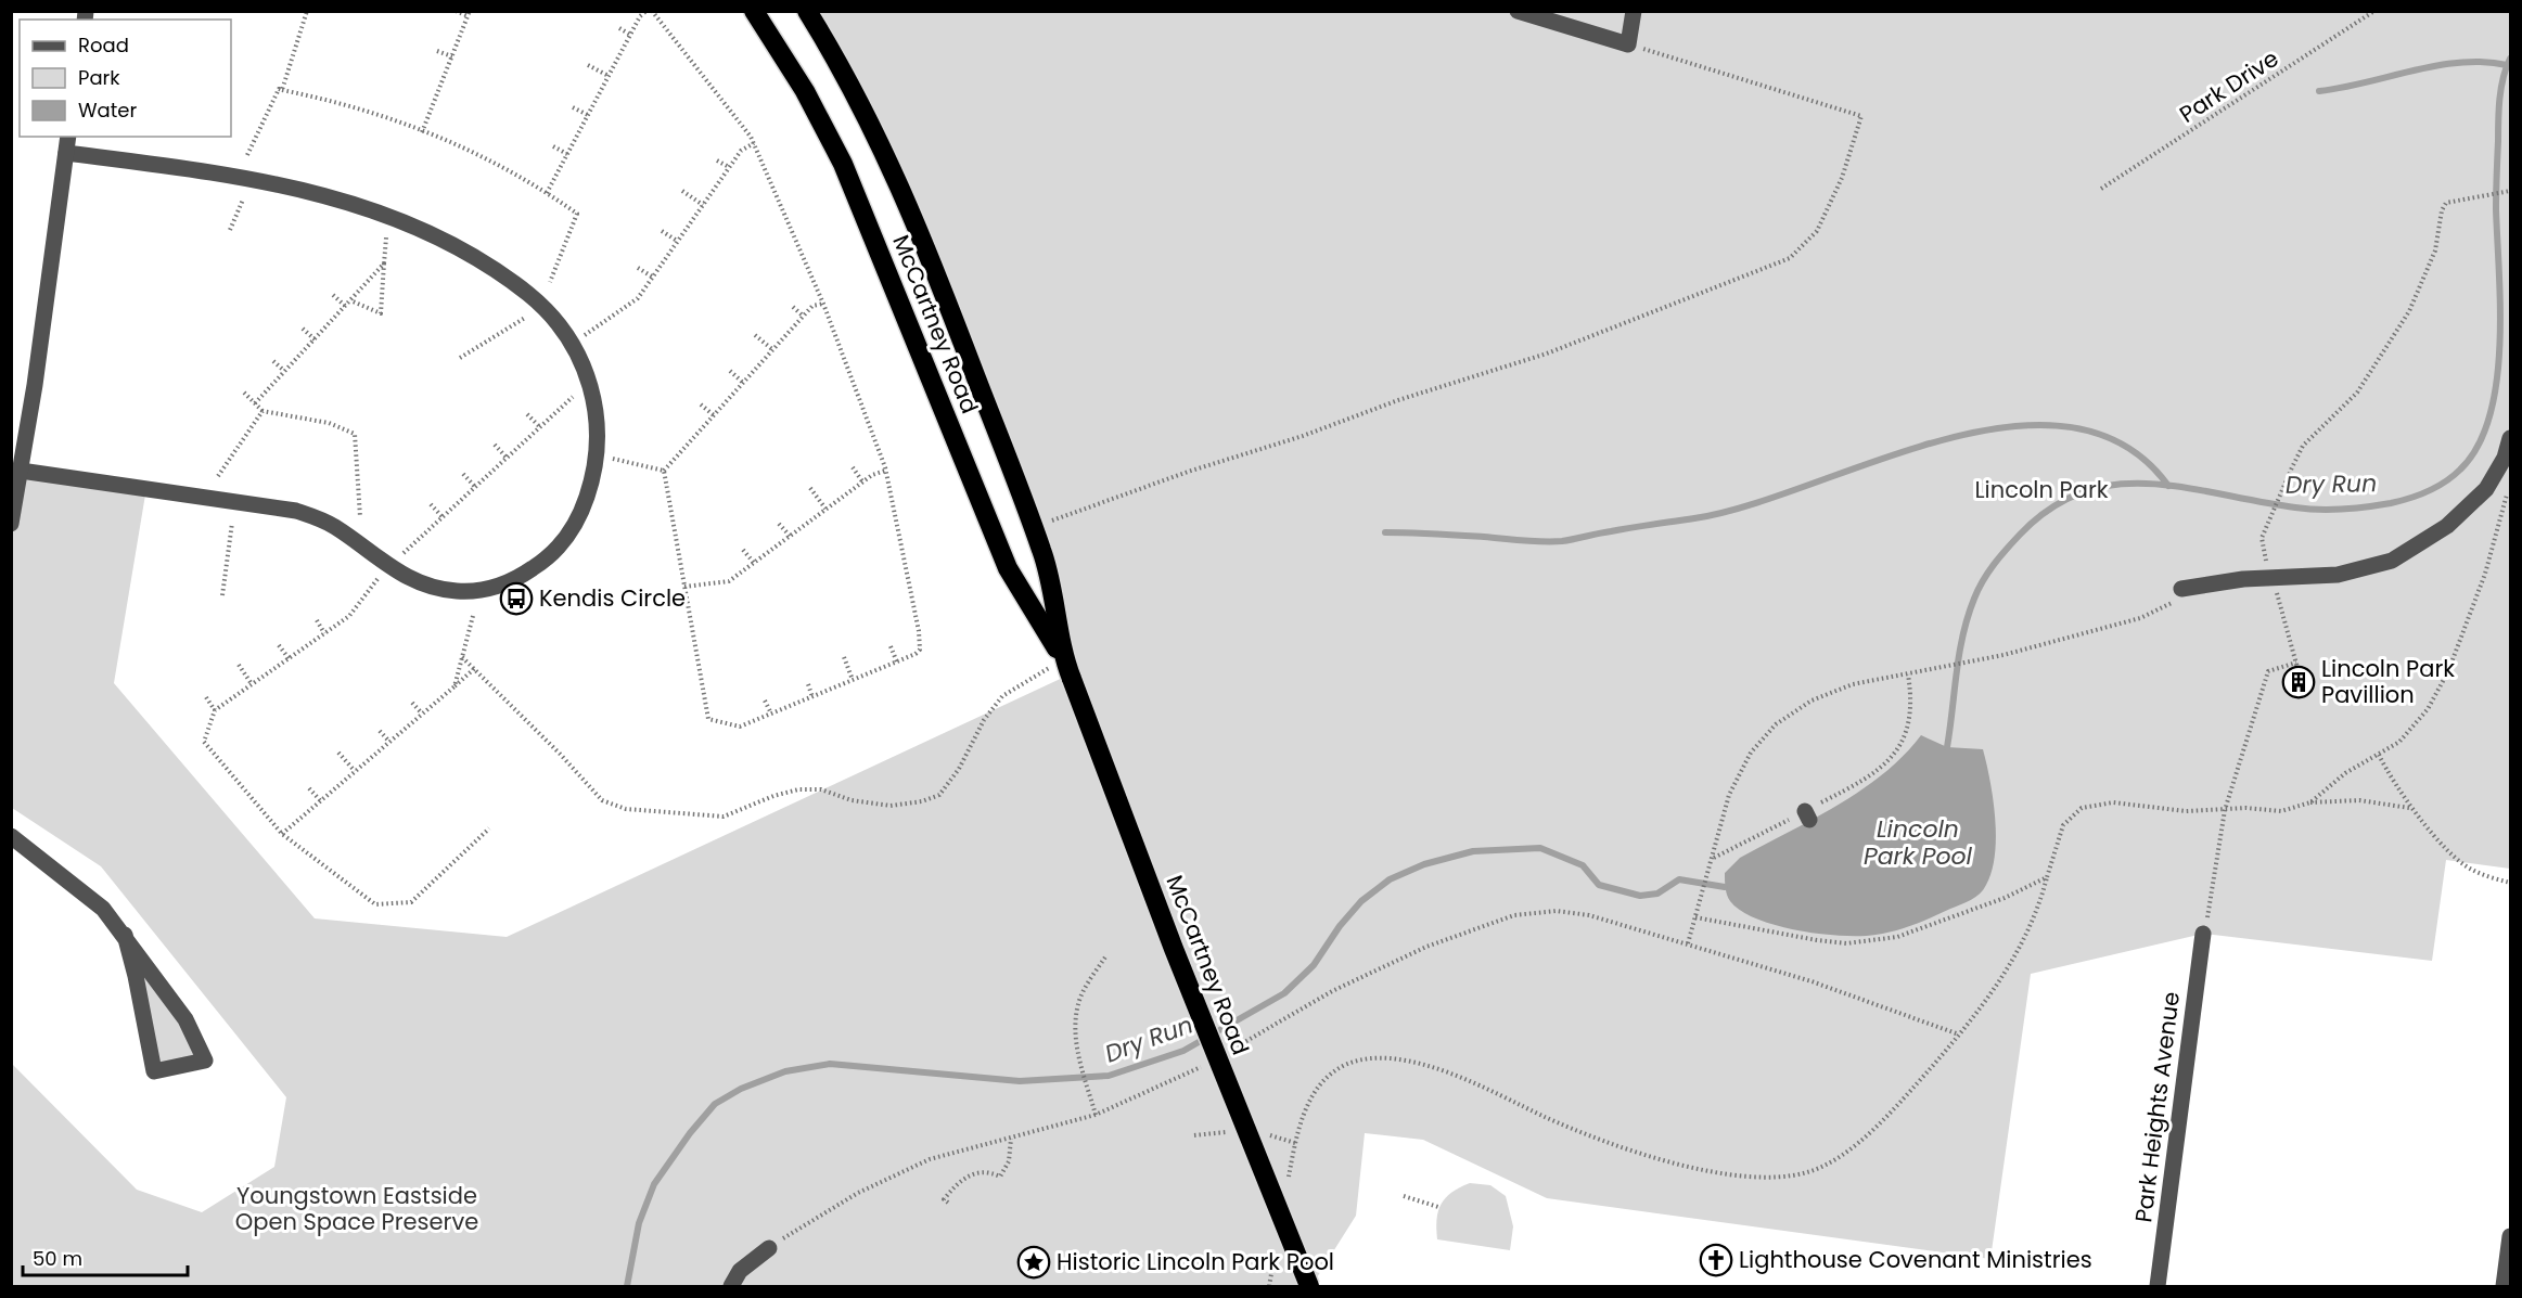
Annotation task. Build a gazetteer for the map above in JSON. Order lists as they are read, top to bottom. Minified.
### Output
{"streets":{"highway":["McCartney Road"],"street":["Park Heights Avenue"],"path":["Park Drive"]},"water":["Dry Run","Lincoln Park Pool"],"parks":["Lincoln Park","Youngstown Eastside Open Space Preserve"],"places":{"bus stop":["Kendis Circle"],"building":["Lincoln Park Pavillion"],"church":["Lighthouse Covenant Ministries"],"place":["Historic Lincoln Park Pool"]},"legend":["Road","Park","Water"],"scale_bar":"50 m"}
